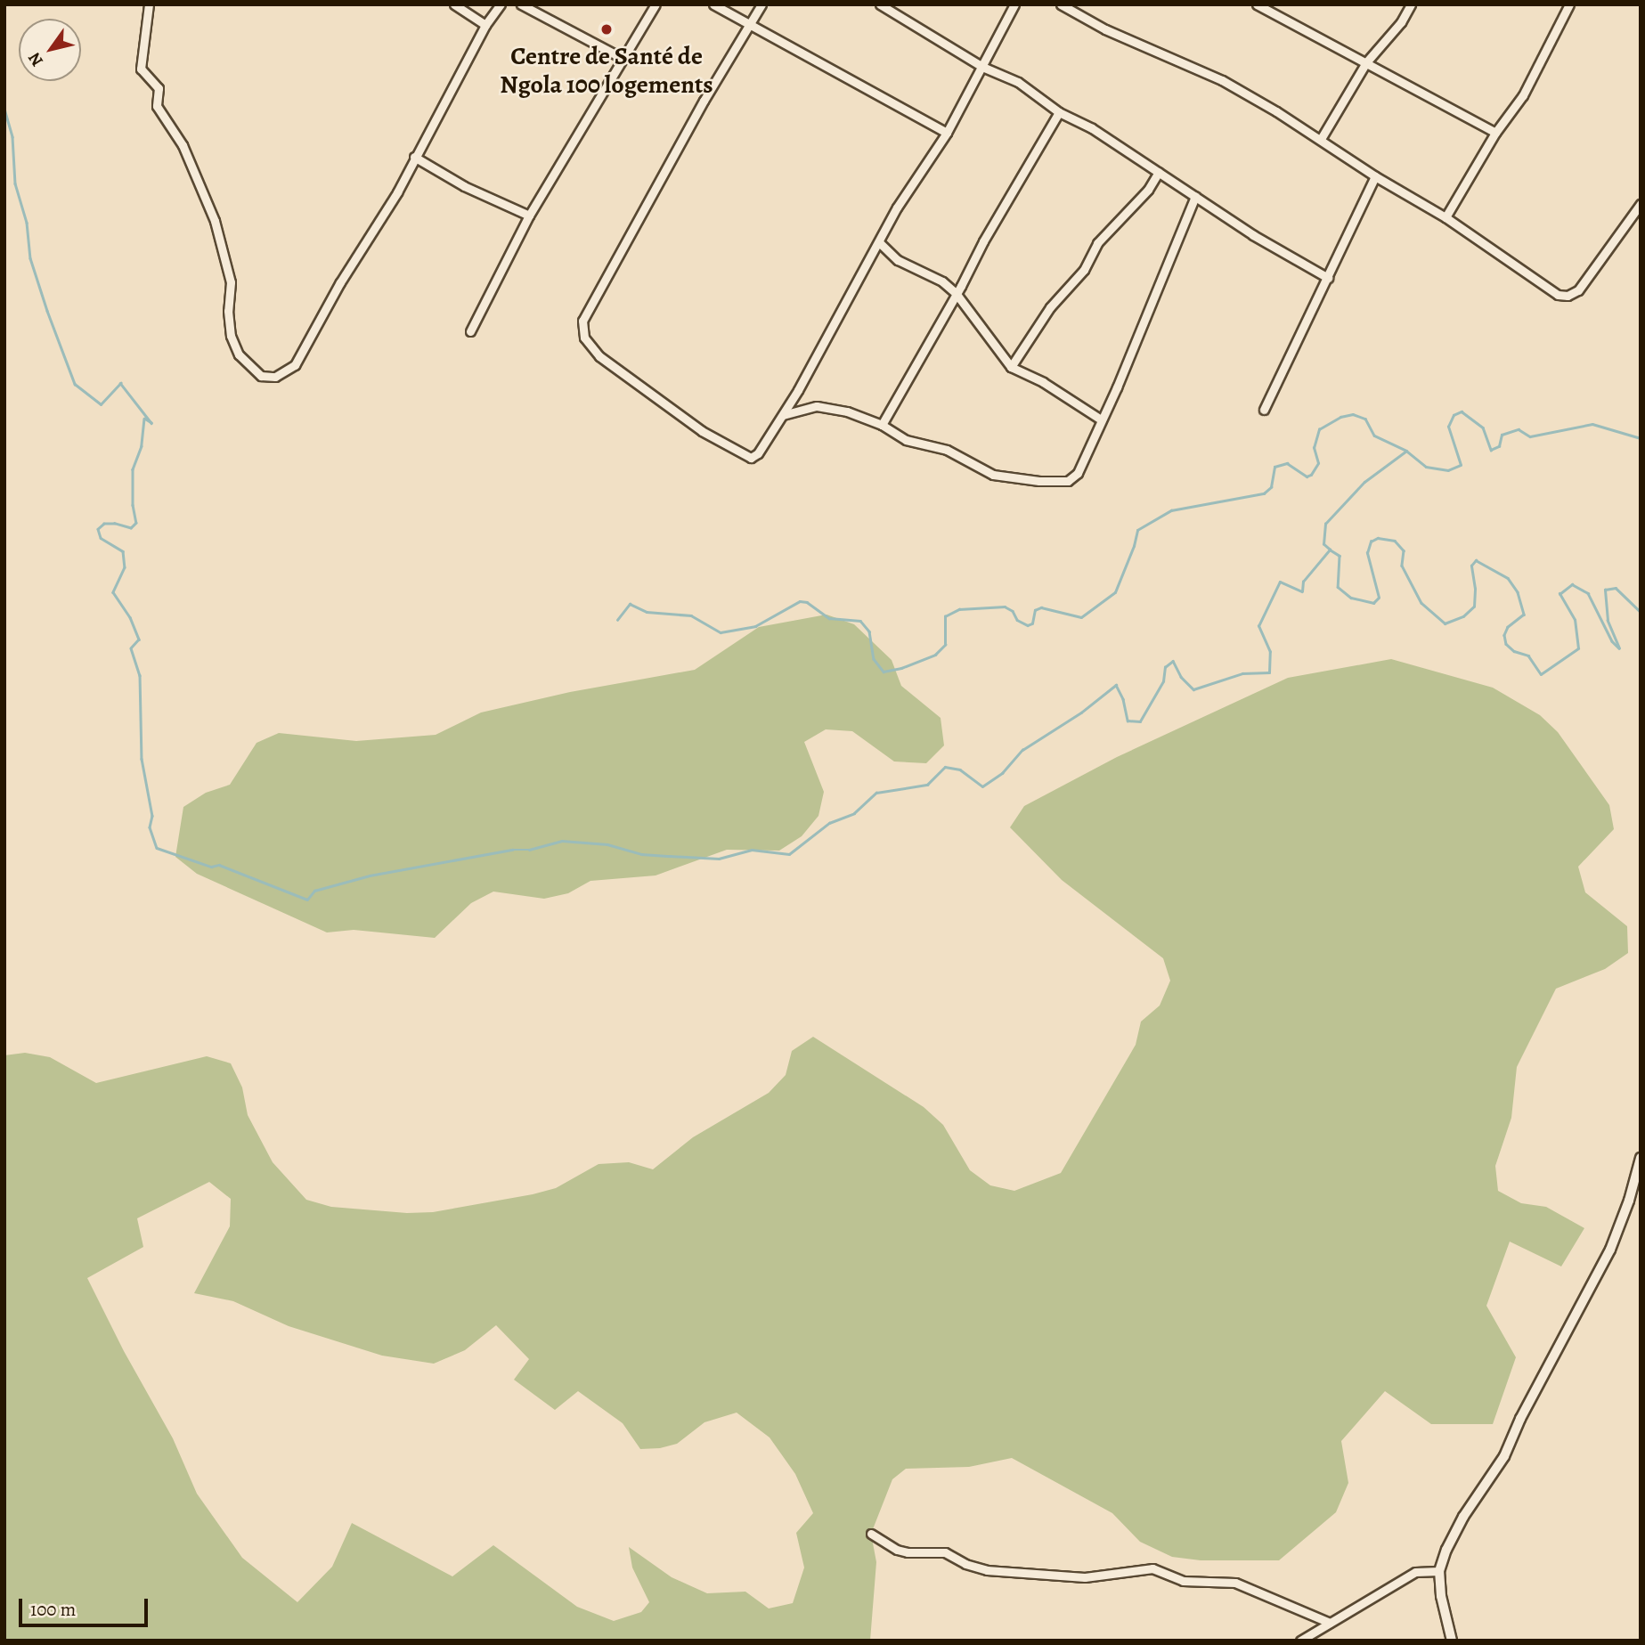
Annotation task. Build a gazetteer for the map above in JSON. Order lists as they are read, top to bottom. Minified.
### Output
{"places":["Centre de Santé de Ngola 100 logements"],"scale_bar":"100 m","north":"bottom left"}
